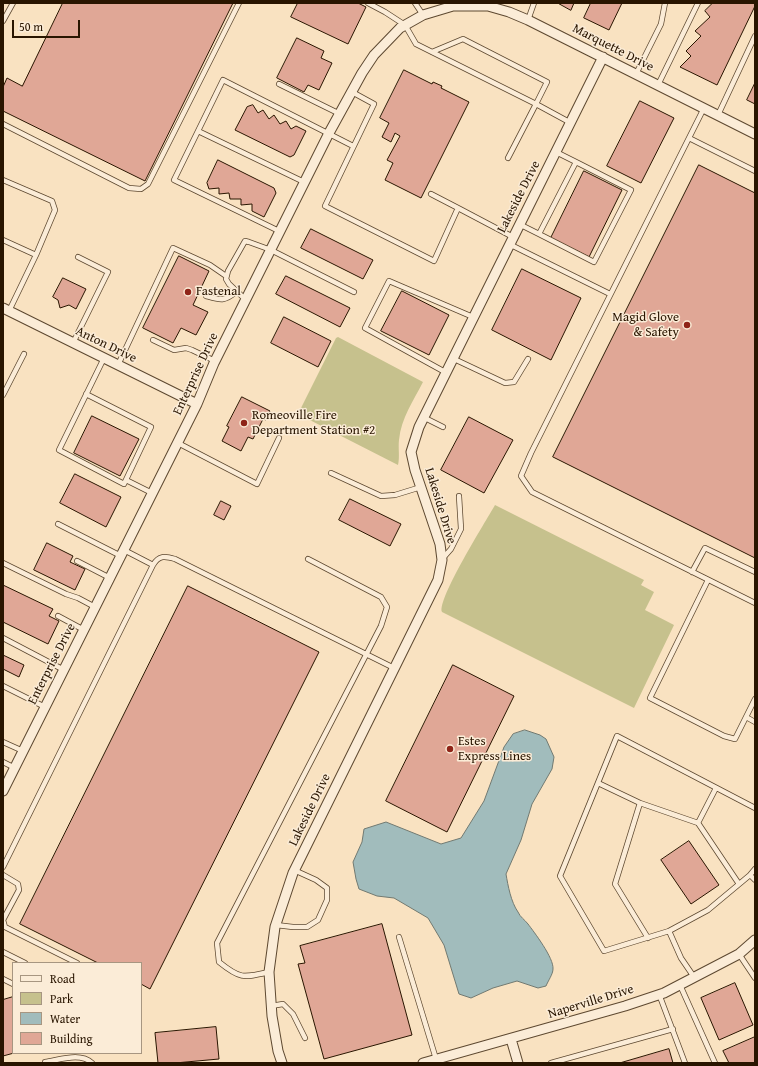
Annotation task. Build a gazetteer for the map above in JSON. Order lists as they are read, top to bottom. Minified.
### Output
{"streets":{"street":["Marquette Drive","Lakeside Drive","Anton Drive","Enterprise Drive","Naperville Drive"]},"crossings":[["Marquette Drive","Lakeside Drive"],["Marquette Drive","Enterprise Drive"],["Anton Drive","Enterprise Drive"]],"places":["Fastenal","Magid Glove & Safety","Romeoville Fire Department Station #2","Estes Express Lines"],"legend":["Road","Park","Water","Building"],"scale_bar":"50 m"}
